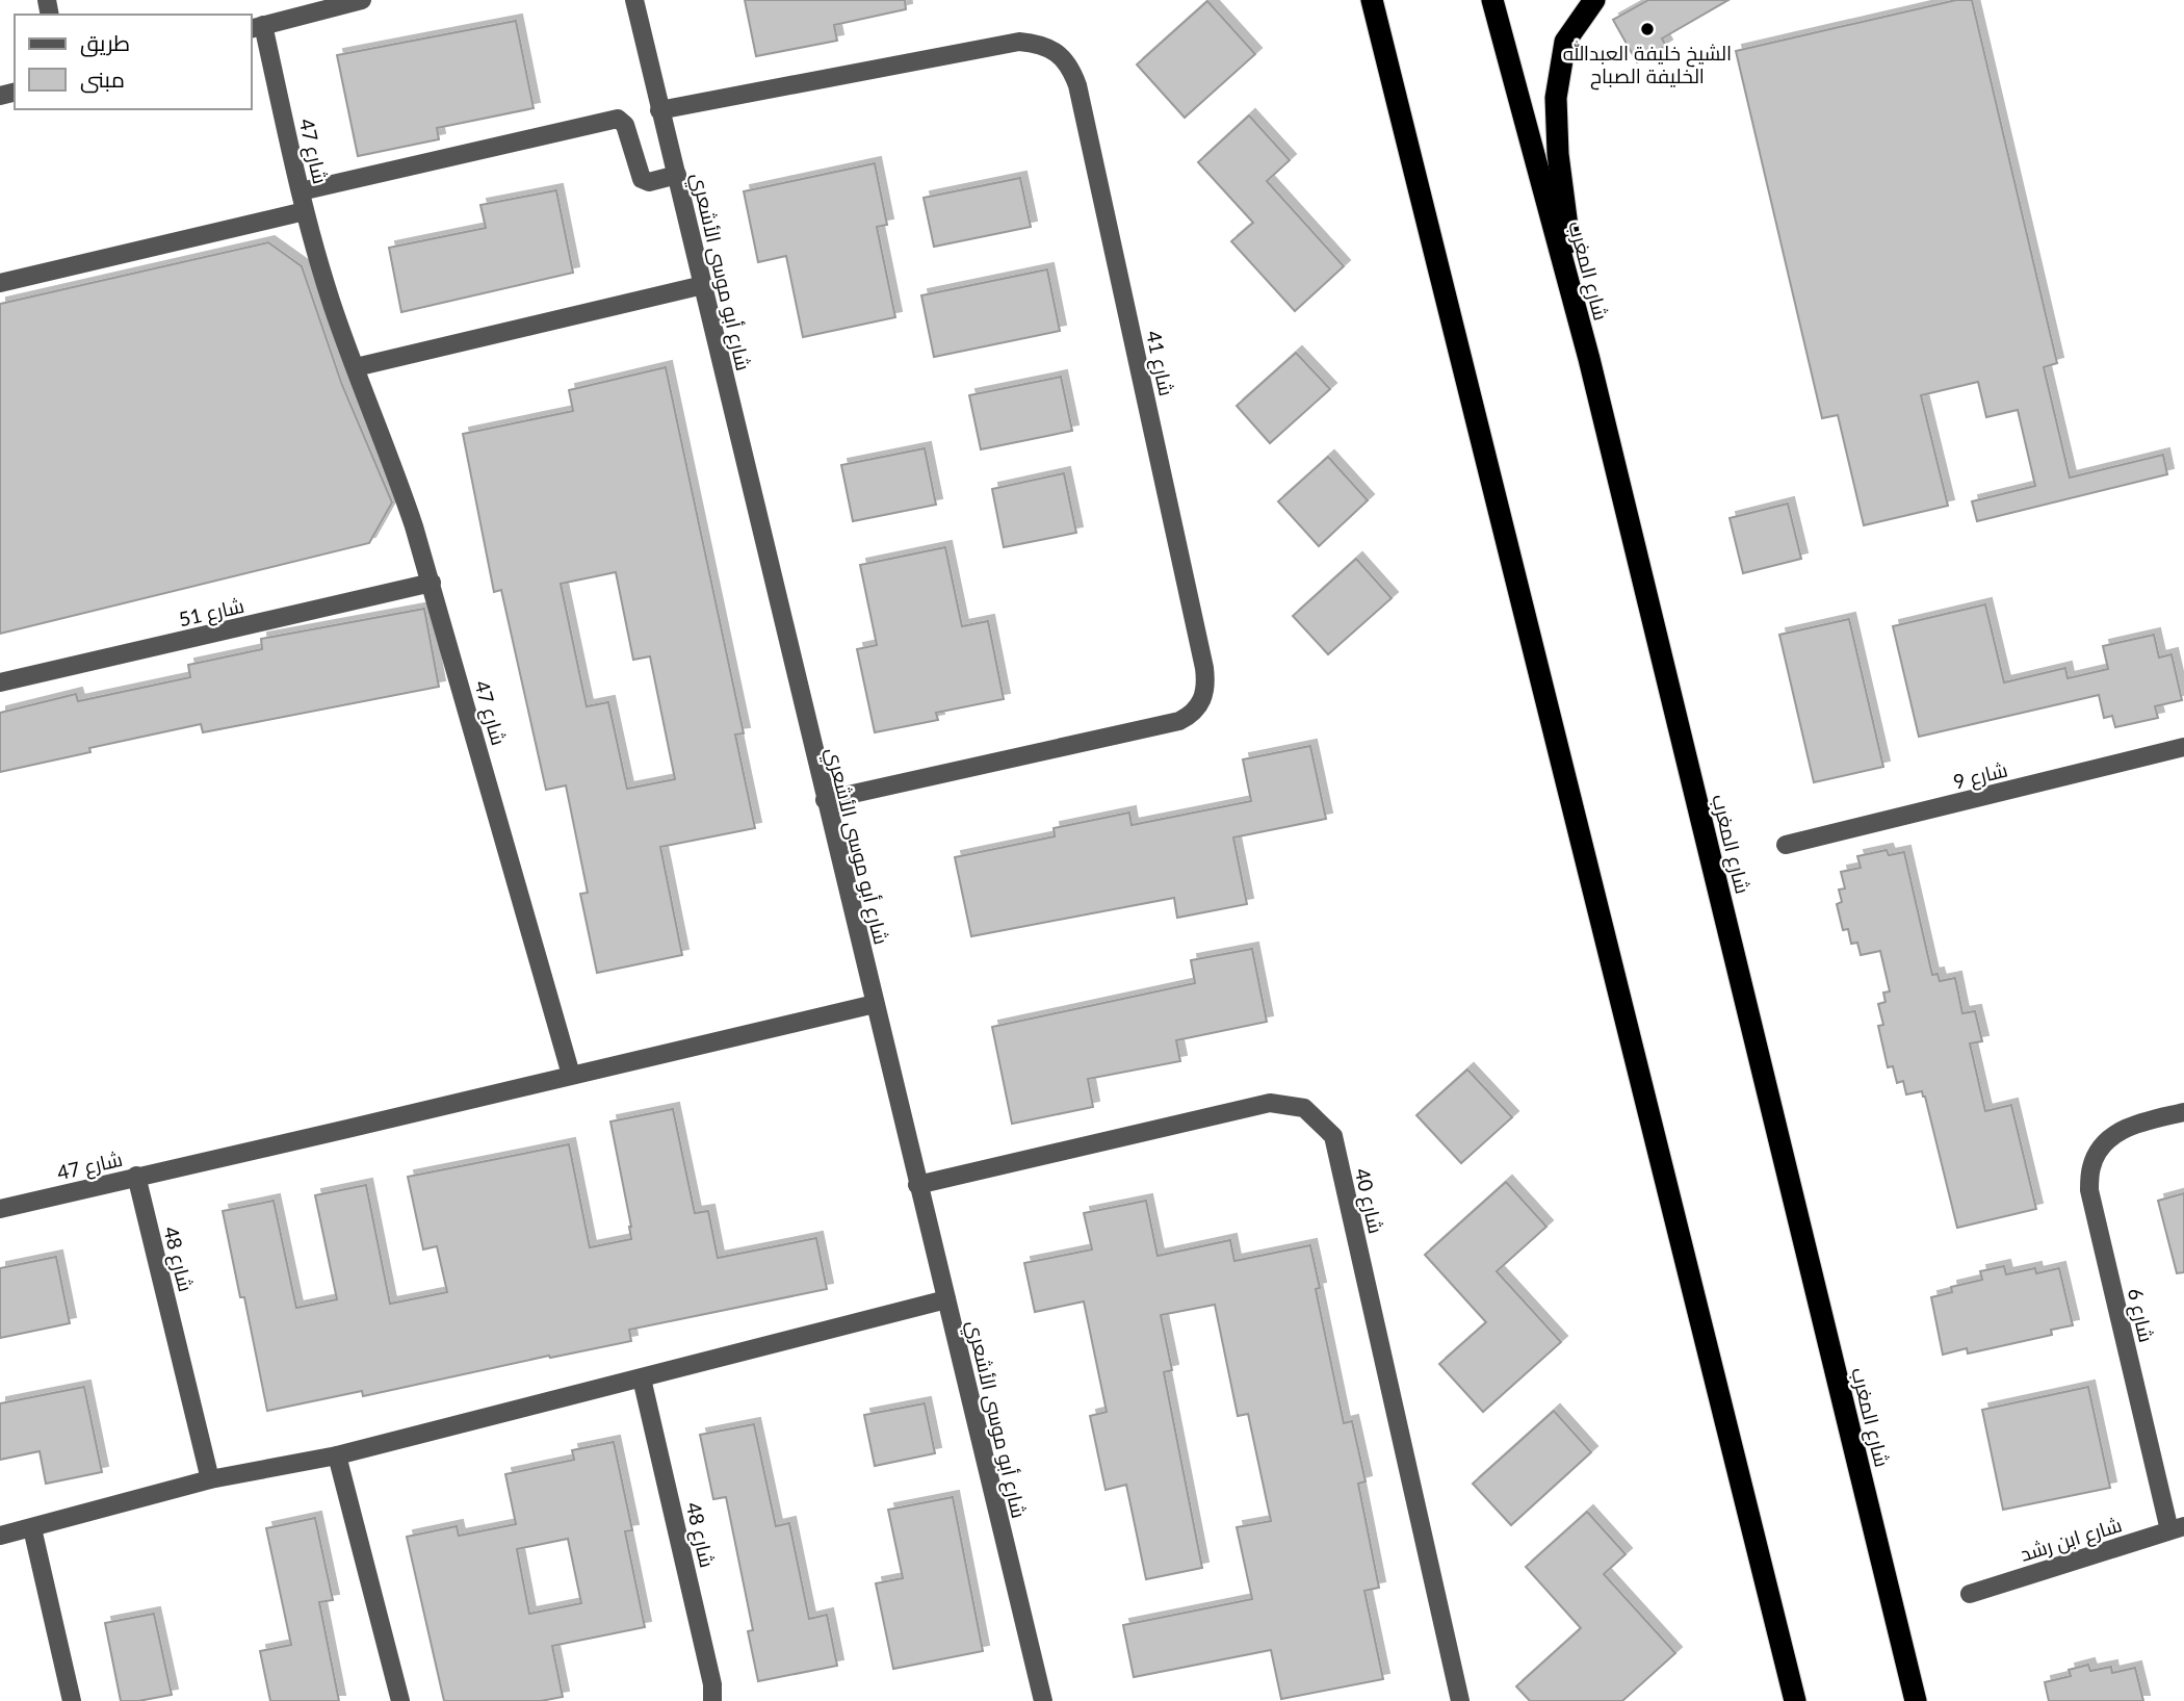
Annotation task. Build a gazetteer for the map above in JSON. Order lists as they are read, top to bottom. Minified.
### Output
{"streets":{"highway":["شارع المغرب"],"street":["شارع 47","شارع أبو موسى الأشعري","شارع 41","شارع 51","شارع 9","شارع 40","شارع 48","شارع 6","شارع ابن رشد"]},"crossings":[["شارع 47","شارع أبو موسى الأشعري"],["شارع 47","شارع 51"],["شارع 47","شارع 48"],["شارع أبو موسى الأشعري","شارع 41"],["شارع أبو موسى الأشعري","شارع 40"],["شارع 6","شارع ابن رشد"]],"places":["الشيخ خليفة العبدالله الخليفة الصباح"],"legend":["طريق","مبنى"]}
